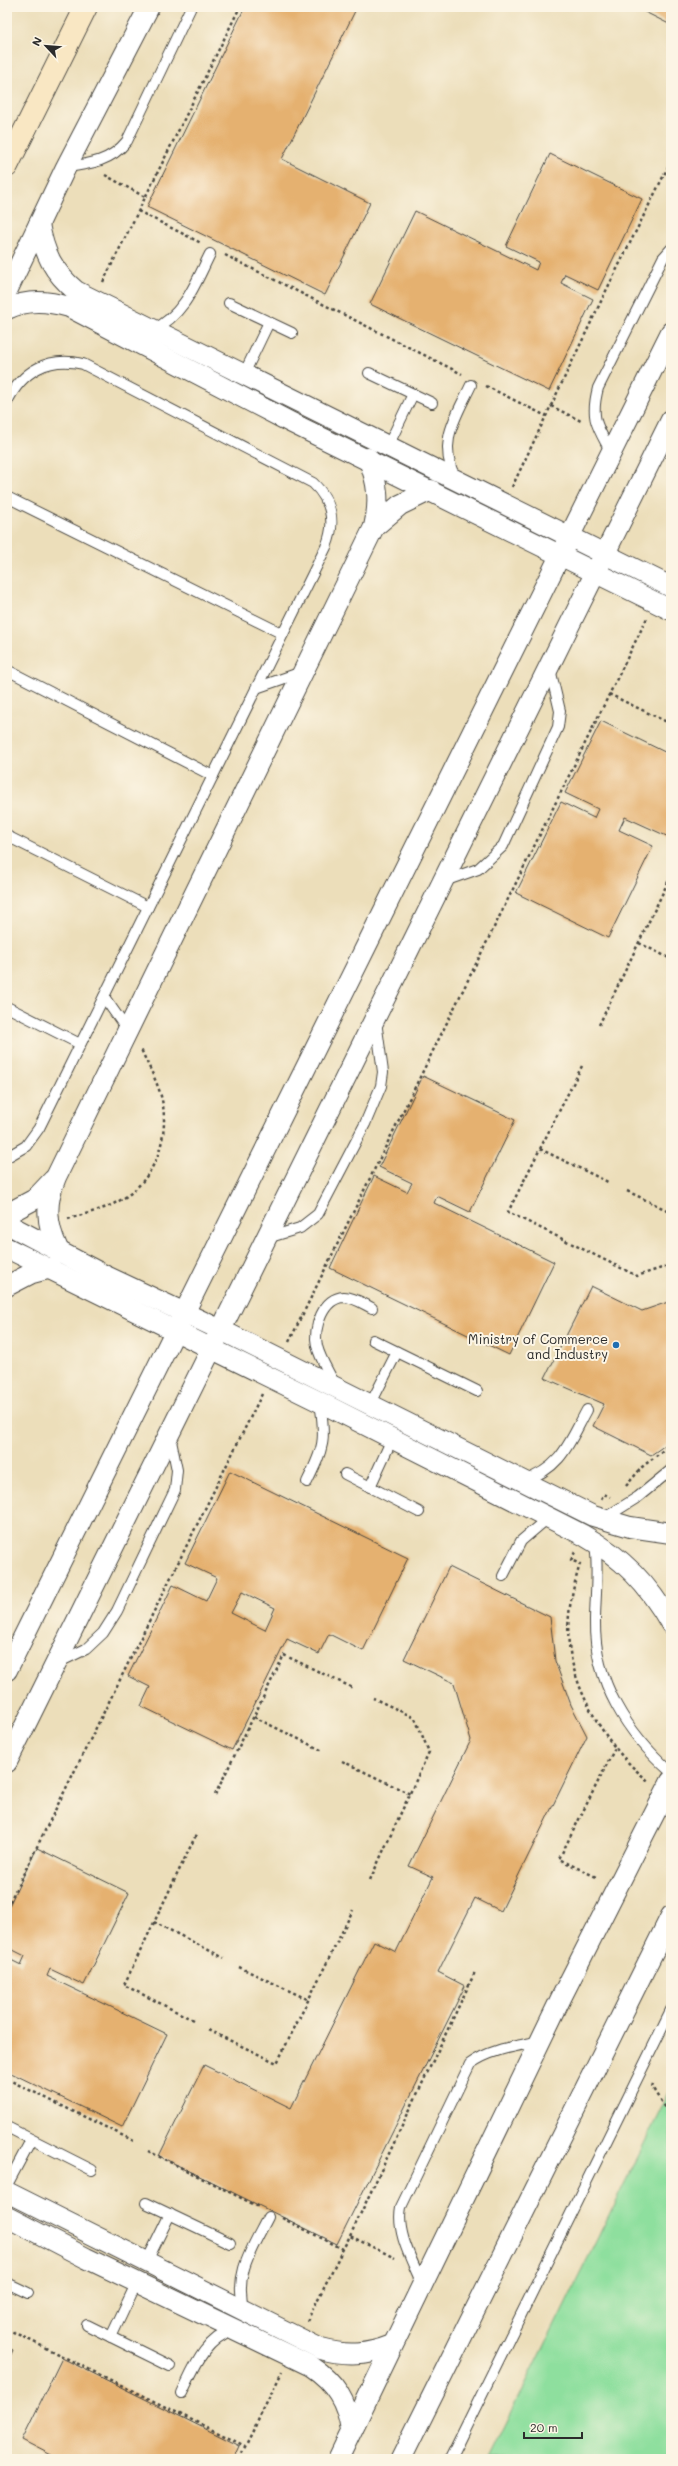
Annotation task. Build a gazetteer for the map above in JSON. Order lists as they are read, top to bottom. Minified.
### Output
{"places":["Ministry of Commerce and Industry"],"scale_bar":"20 m","north":"top left"}
